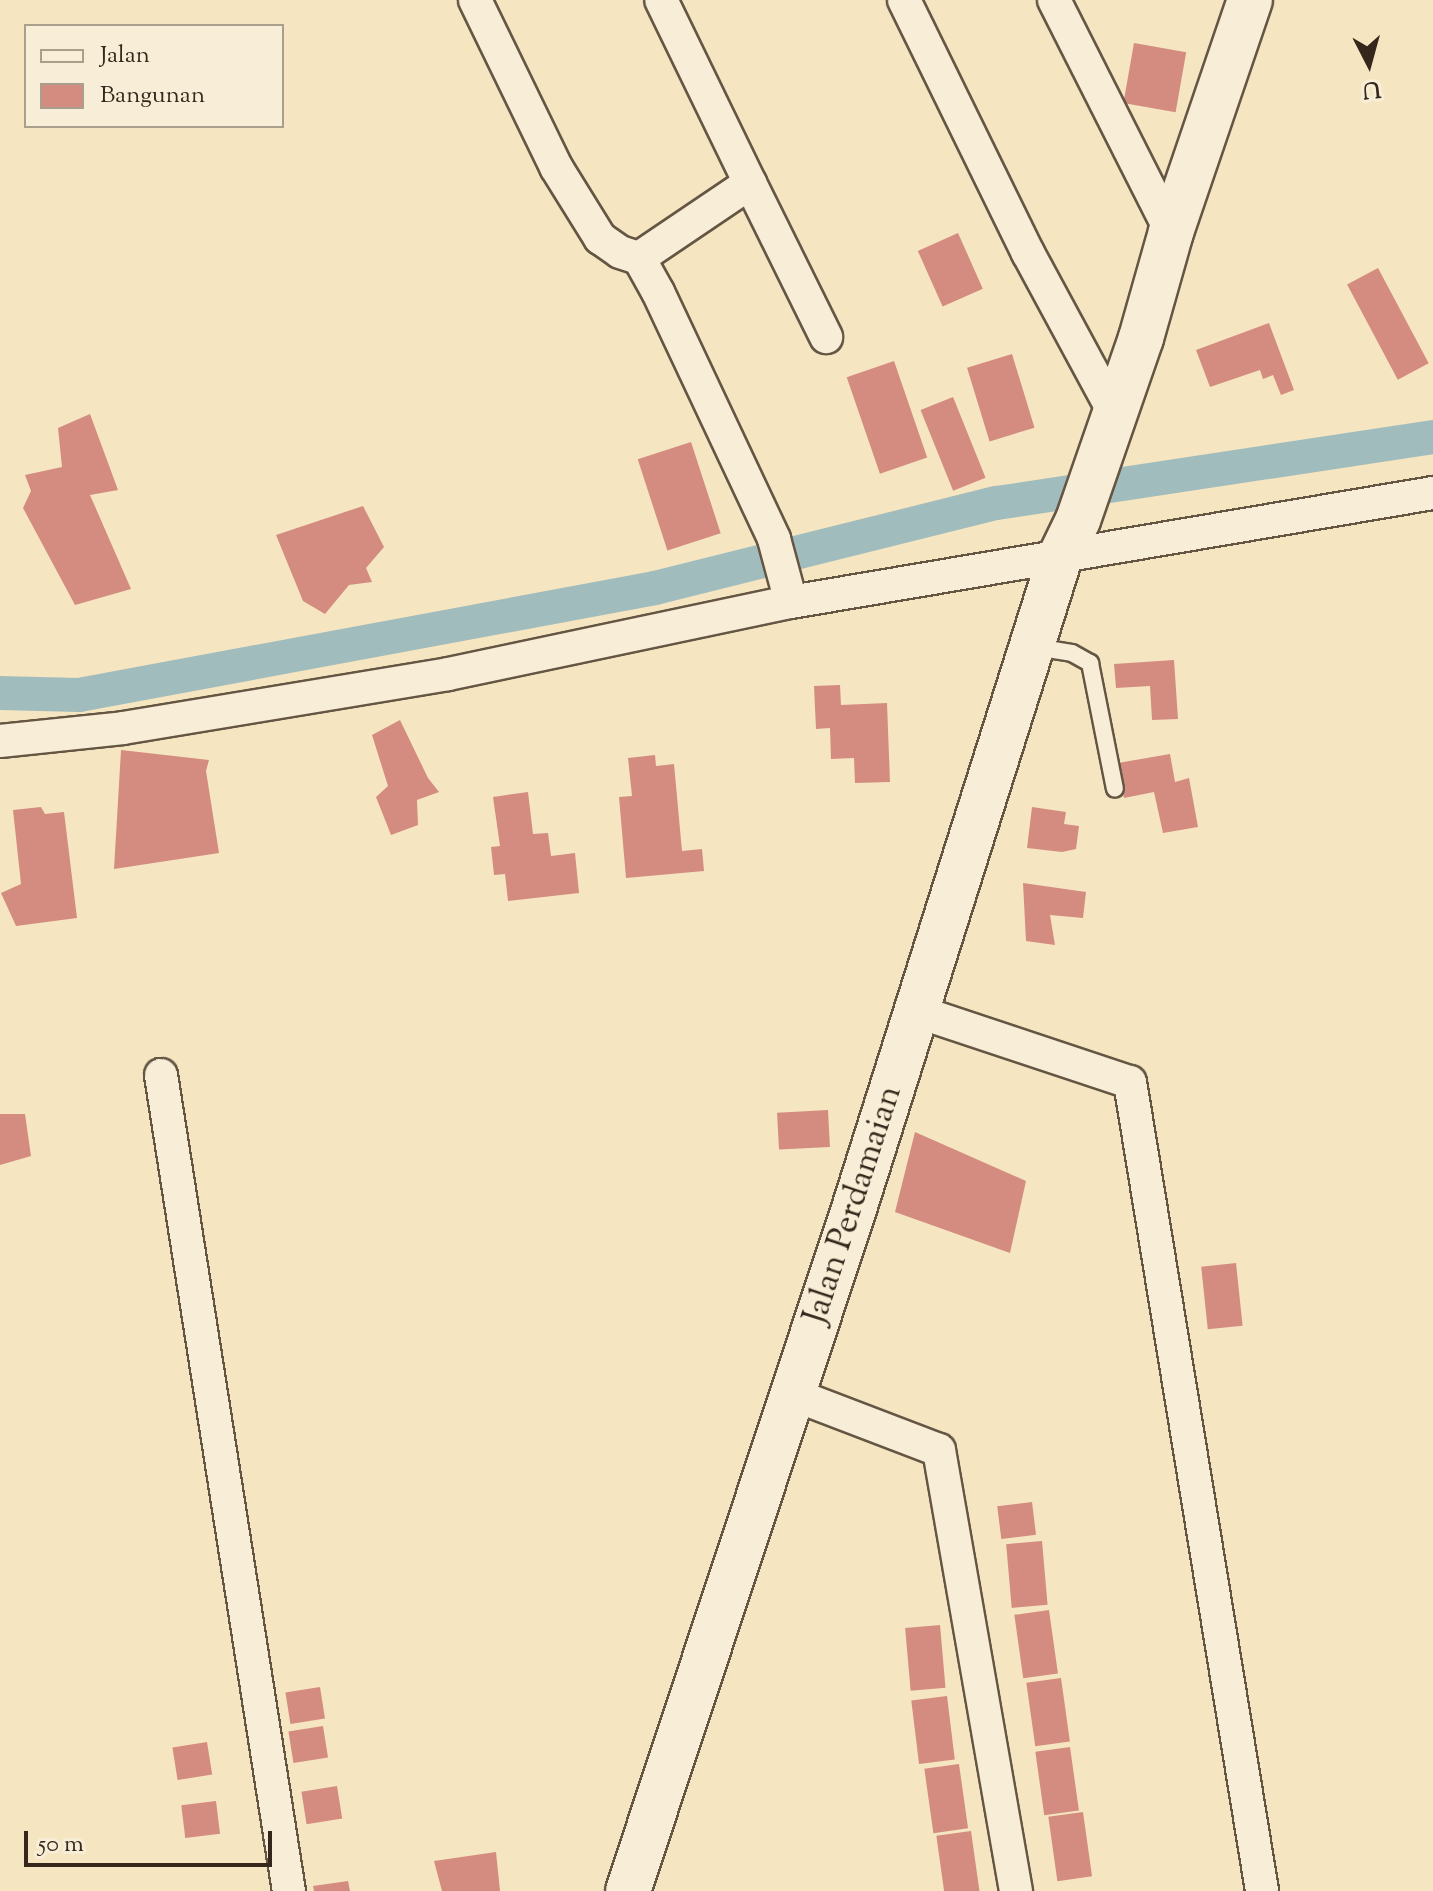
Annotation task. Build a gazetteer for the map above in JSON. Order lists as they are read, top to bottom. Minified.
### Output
{"streets":{"street":["Jalan Perdamaian"]},"legend":["Jalan","Bangunan"],"scale_bar":"50 m","north":"bottom"}
